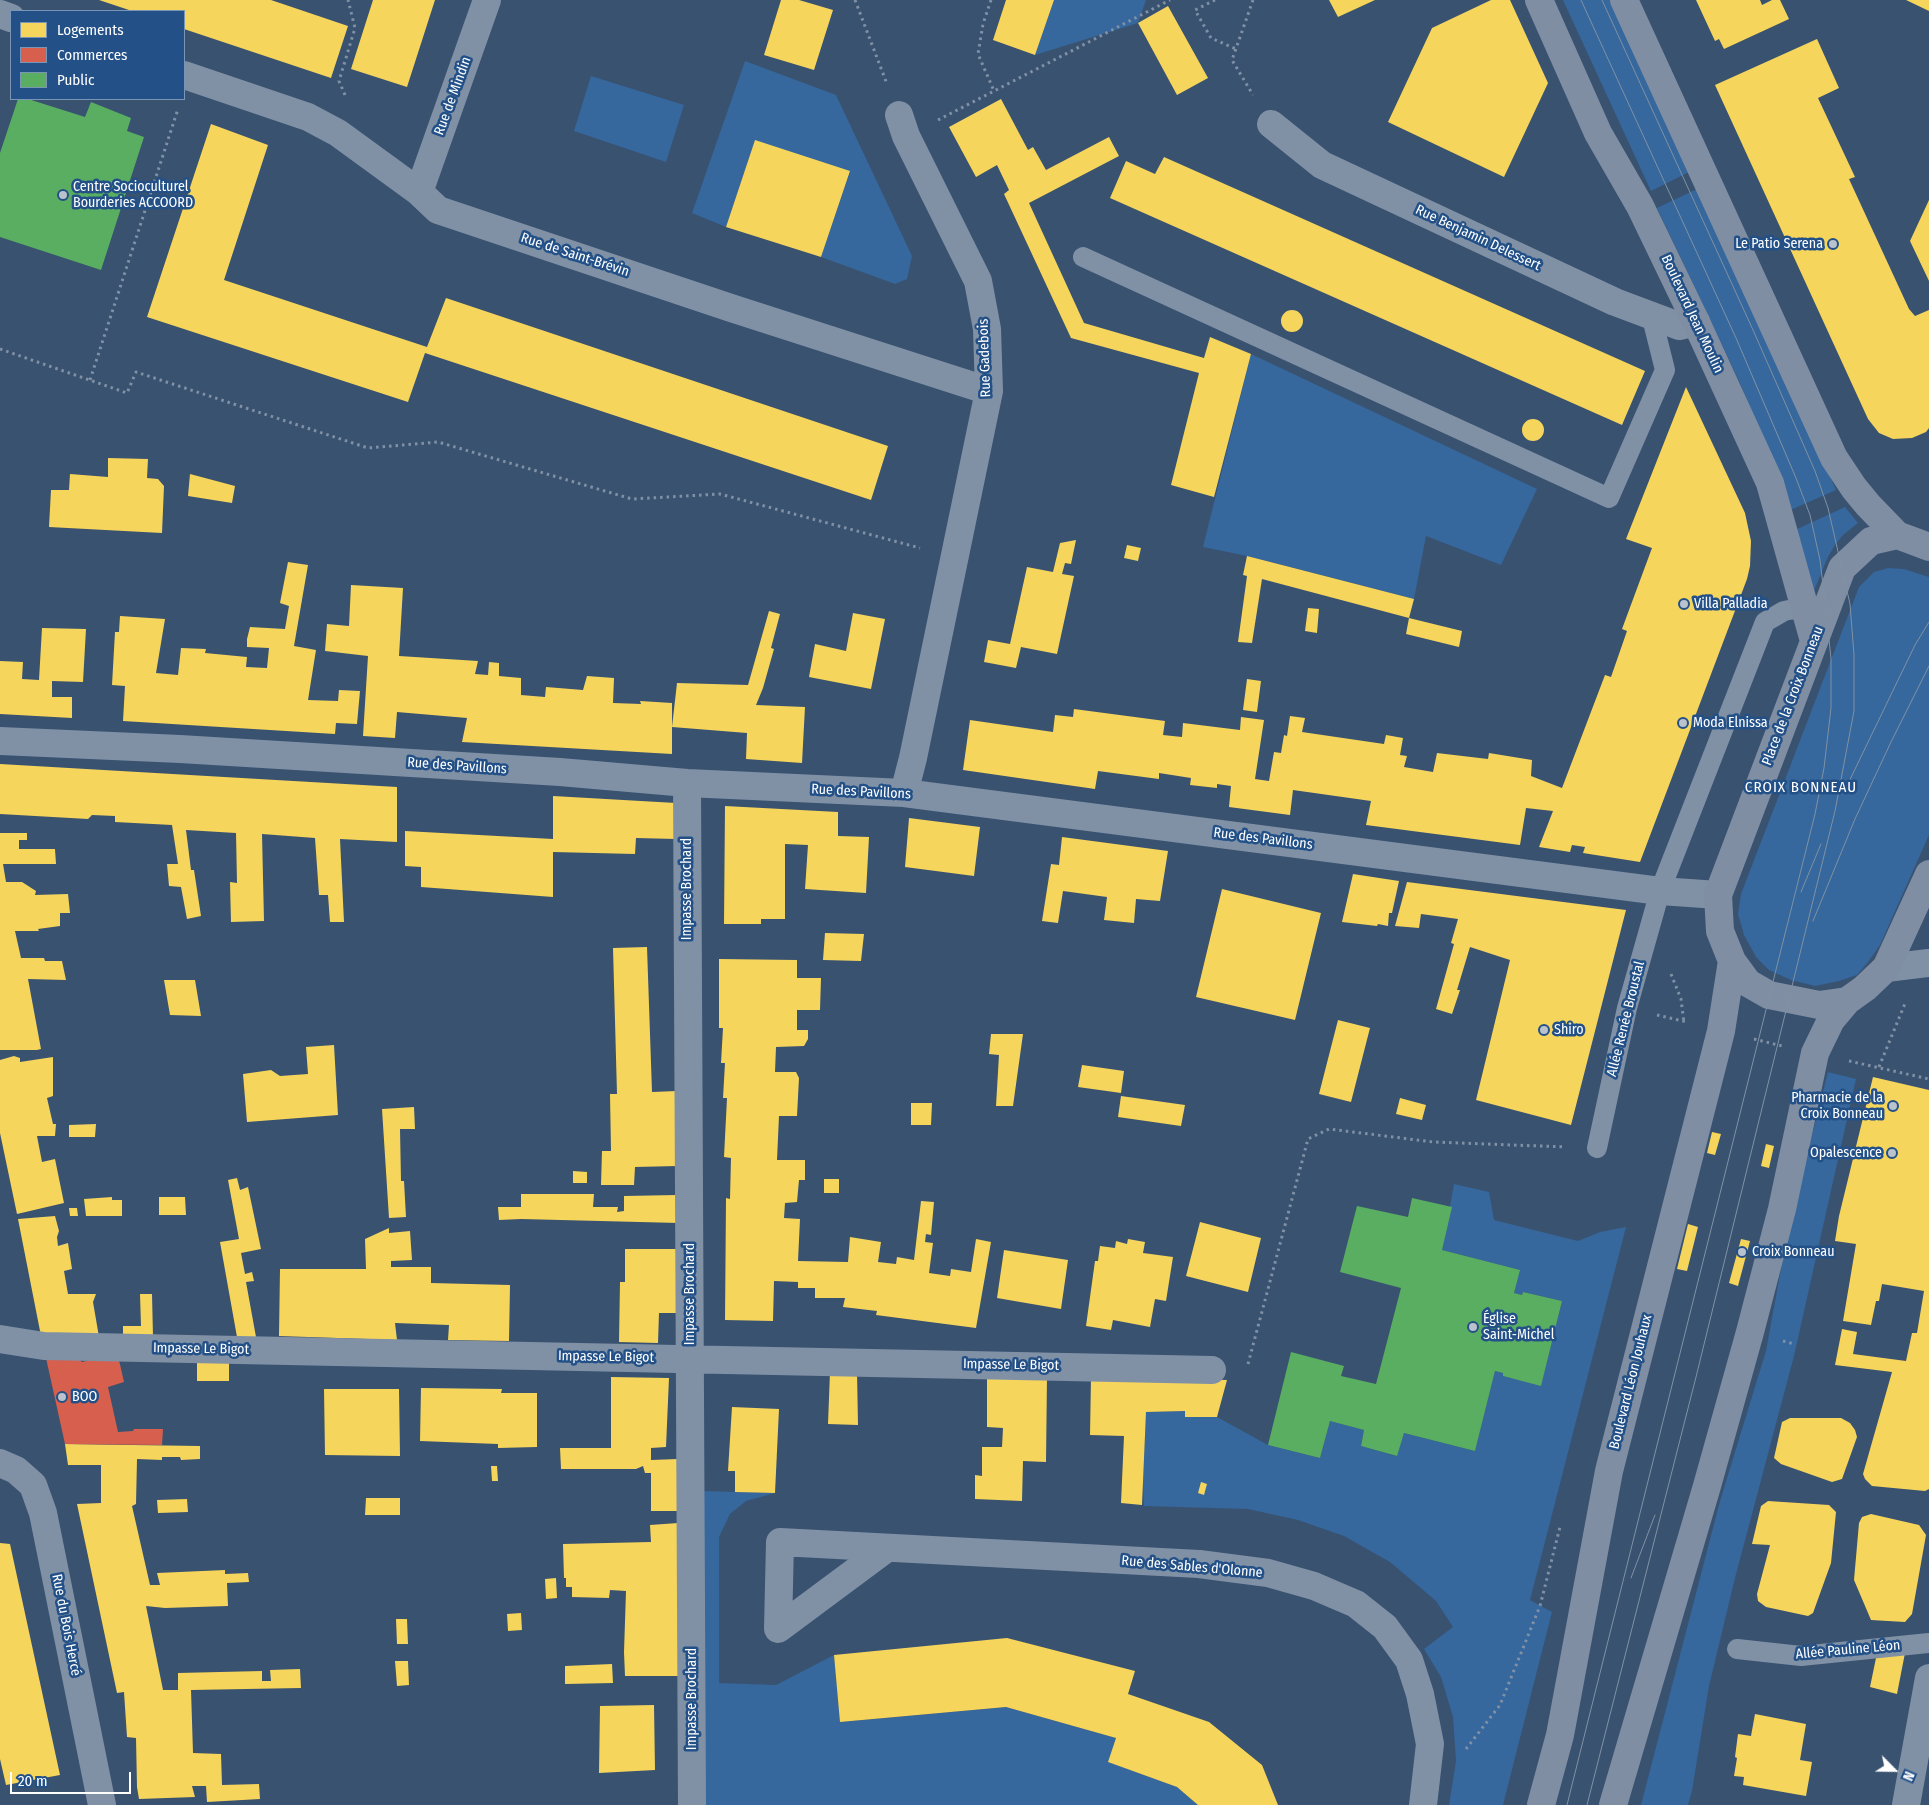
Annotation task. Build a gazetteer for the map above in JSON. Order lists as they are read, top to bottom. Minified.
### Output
{"streets":{"main road":["Boulevard Jean Moulin","Place de la Croix Bonneau","Boulevard Léon Jouhaux"],"street":["Rue de Mindin","Rue Benjamin Delessert","Rue de Saint-Brévin","Rue Gadebois","Rue des Pavillons","Impasse Brochard","Impasse Le Bigot","Rue des Sables d'Olonne","Rue du Bois Hercé"],"lane":["Allée Renée Broustal","Allée Pauline Léon"]},"crossings":[["Rue de Mindin","Rue de Saint-Brévin"],["Rue Benjamin Delessert","Boulevard Jean Moulin"],["Rue de Saint-Brévin","Rue Gadebois"],["Boulevard Jean Moulin","Place de la Croix Bonneau"],["Boulevard Jean Moulin","Allée Renée Broustal"],["Rue Gadebois","Rue des Pavillons"],["Place de la Croix Bonneau","Rue des Pavillons"],["Place de la Croix Bonneau","Boulevard Léon Jouhaux"],["Rue des Pavillons","Impasse Brochard"],["Rue des Pavillons","Allée Renée Broustal"],["Impasse Brochard","Impasse Le Bigot"]],"districts":["CROIX BONNEAU"],"places":["Centre Socioculturel Bourderies ACCOORD","Le Patio Serena","Villa Palladia","Moda Elnissa","Shiro","Pharmacie de la Croix Bonneau","Opalescence","Croix Bonneau","Église Saint-Michel","BOO"],"legend":["Logements","Commerces","Public"],"scale_bar":"20 m","north":"bottom right"}
